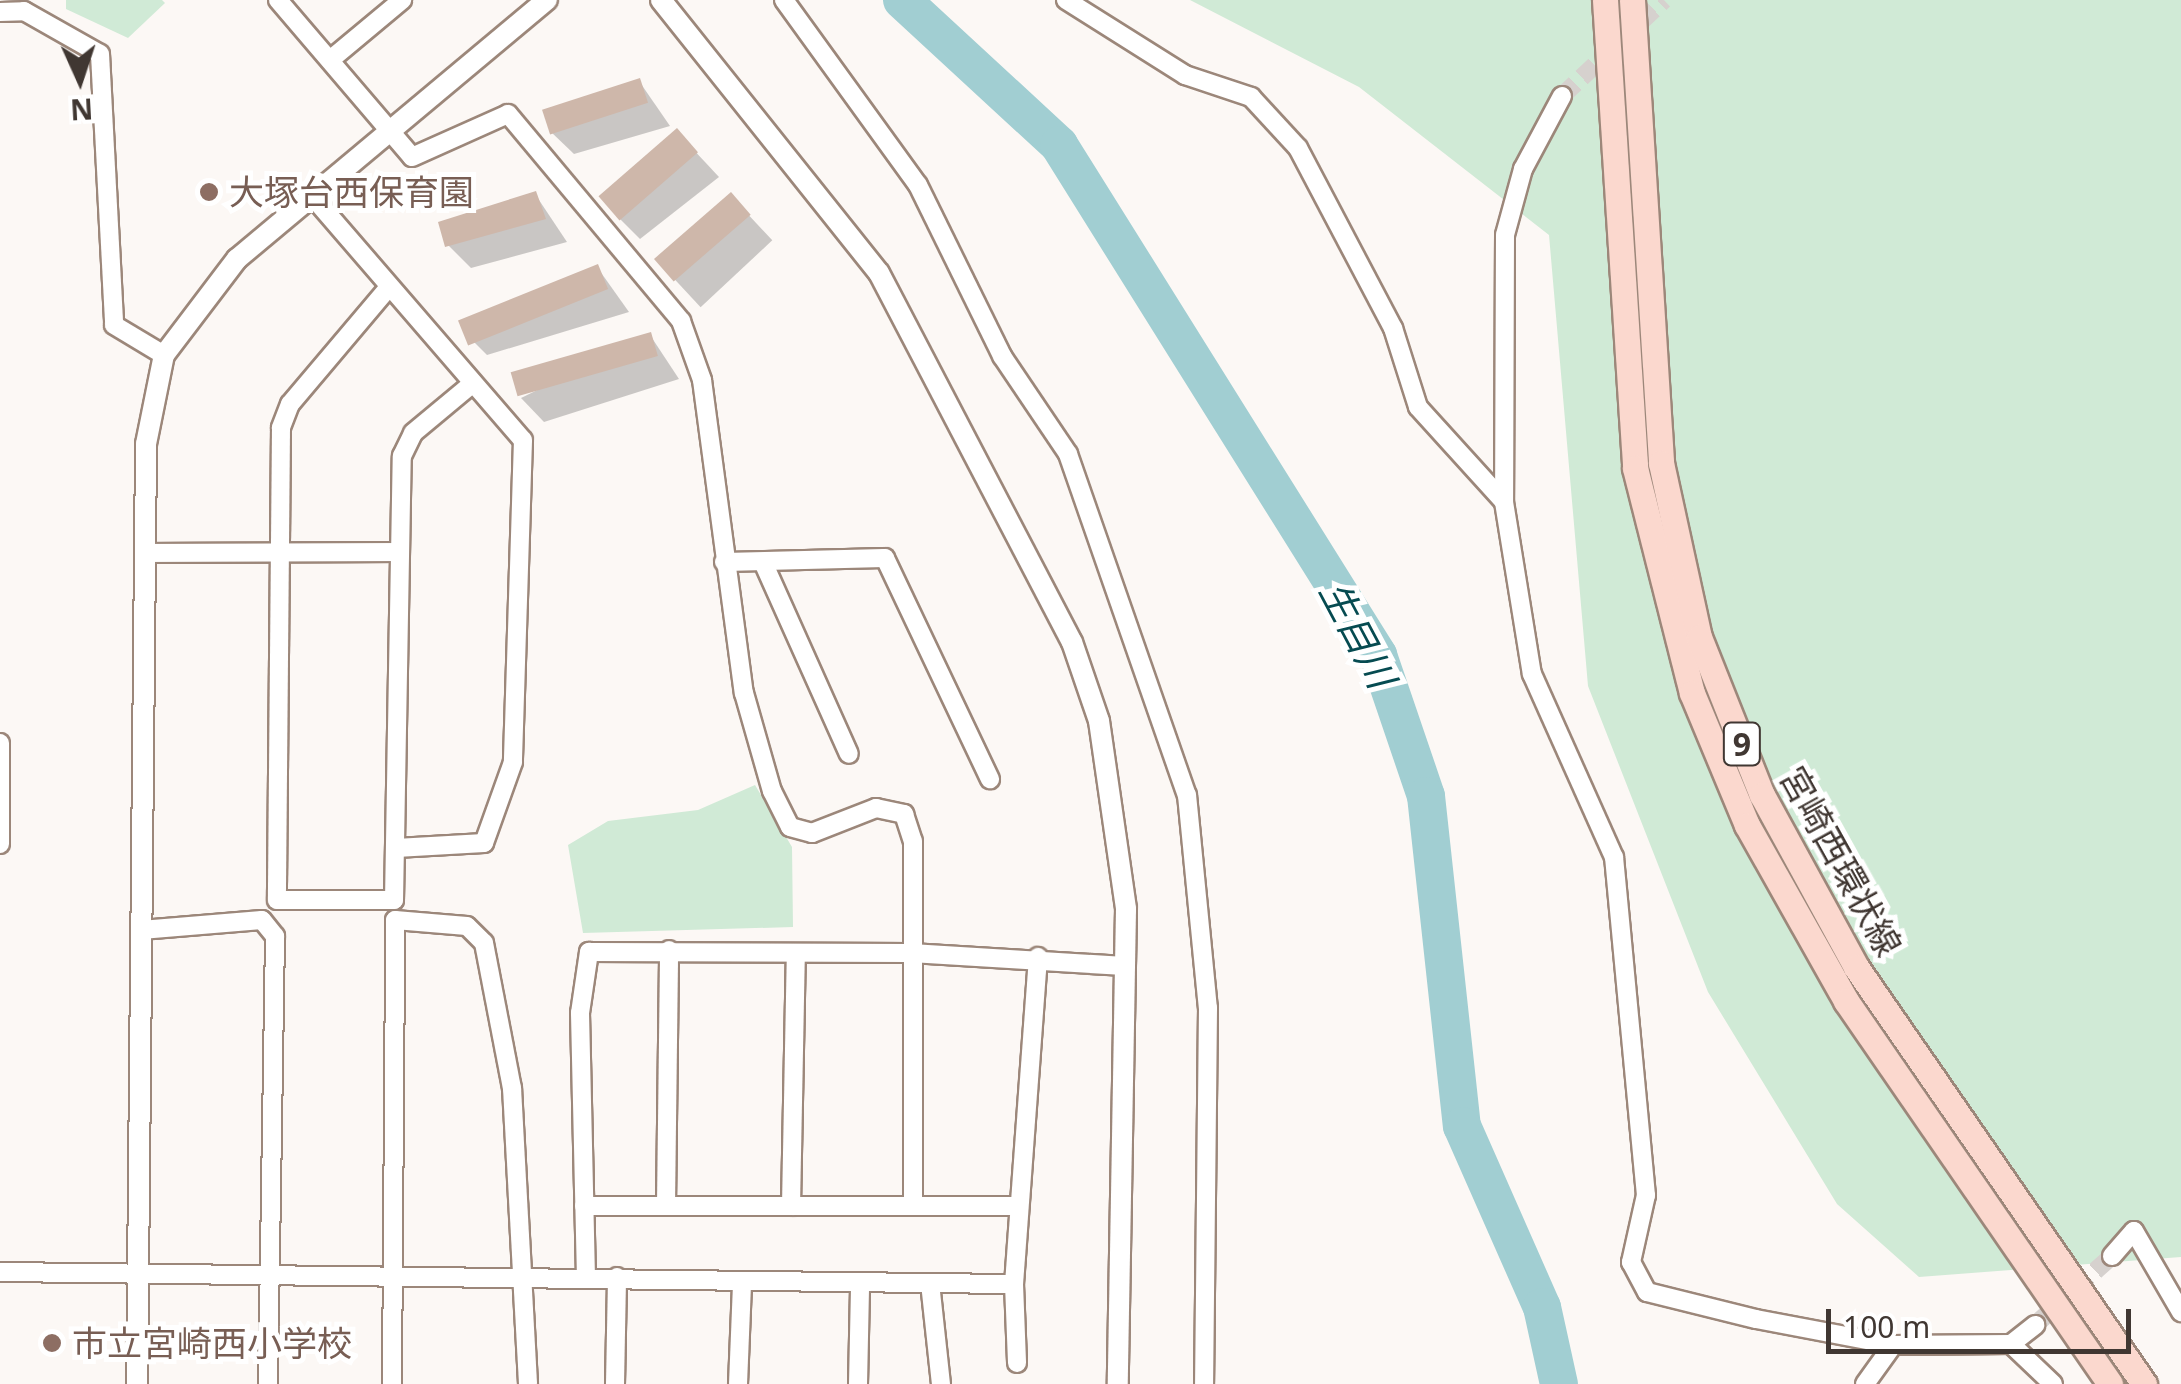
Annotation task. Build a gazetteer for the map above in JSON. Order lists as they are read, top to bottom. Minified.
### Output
{"streets":{"main road":["9","宮崎西環状線"]},"water":["生目川"],"places":["大塚台西保育園","市立宮崎西小学校"],"scale_bar":"100 m","north":"bottom"}
